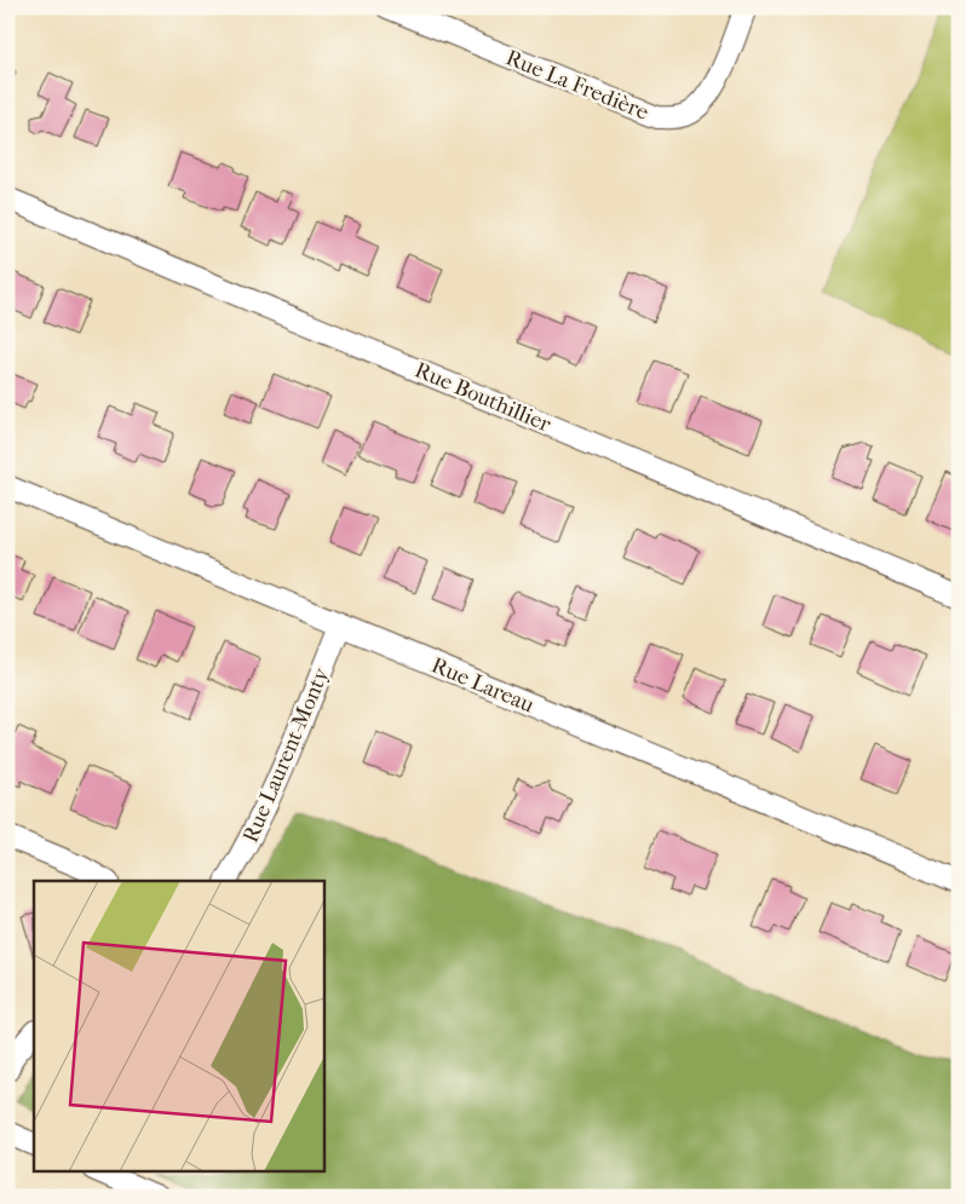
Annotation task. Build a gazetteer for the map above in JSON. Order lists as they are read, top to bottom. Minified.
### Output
{"streets":{"street":["Rue La Fredière","Rue Bouthillier","Rue Lareau","Rue Laurent-Monty"]},"crossings":[["Rue Lareau","Rue Laurent-Monty"]]}
